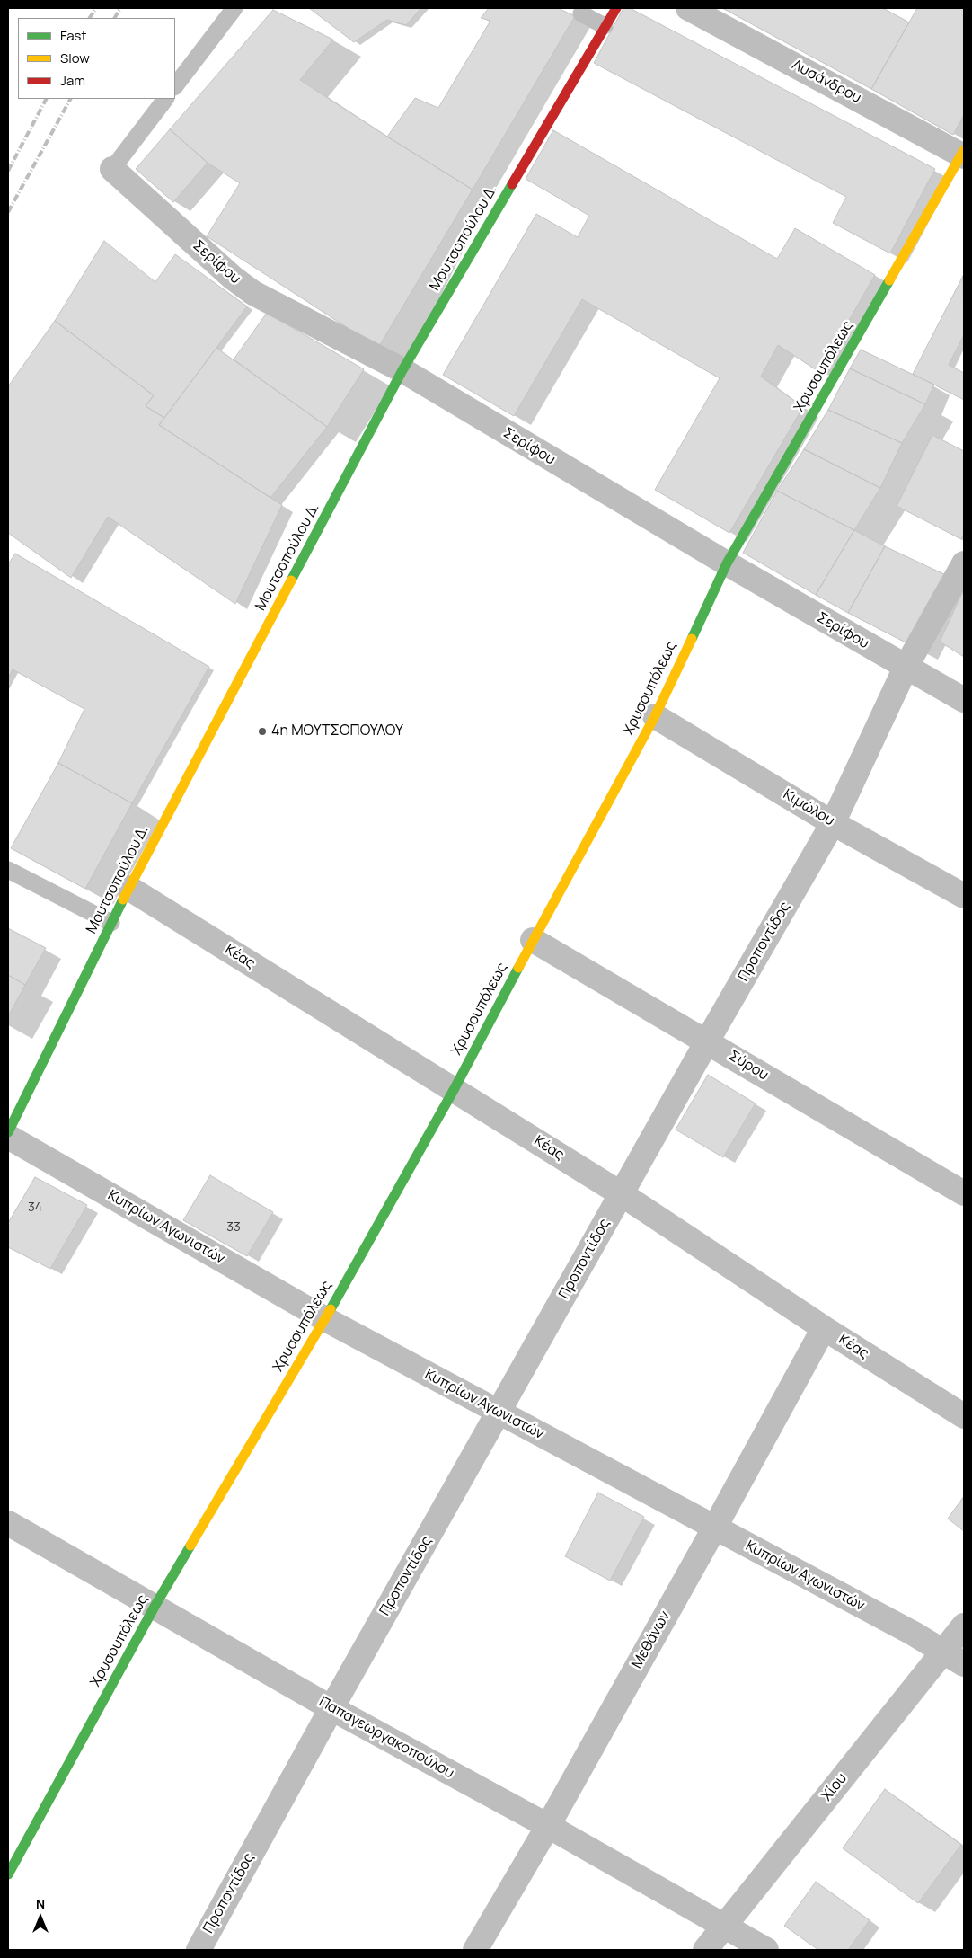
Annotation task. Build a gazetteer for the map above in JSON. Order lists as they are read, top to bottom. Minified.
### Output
{"streets":{"street":["Λυσάνδρου","Μουτσοπούλου Δ.","Σερίφου","Χρυσουπόλεως","Κιμώλου","Προποντίδος","Κέας","Σύρου","Κυπρίων Αγωνιστών","Μεθάνων","Παπαγεωργακοπούλου","Χίου"]},"crossings":[["Λυσάνδρου","Χρυσουπόλεως"],["Μουτσοπούλου Δ.","Σερίφου"],["Μουτσοπούλου Δ.","Κέας"],["Σερίφου","Χρυσουπόλεως"],["Σερίφου","Προποντίδος"],["Χρυσουπόλεως","Κιμώλου"],["Χρυσουπόλεως","Κέας"],["Χρυσουπόλεως","Σύρου"],["Χρυσουπόλεως","Κυπρίων Αγωνιστών"],["Χρυσουπόλεως","Παπαγεωργακοπούλου"],["Κιμώλου","Προποντίδος"],["Προποντίδος","Κέας"],["Προποντίδος","Σύρου"],["Προποντίδος","Κυπρίων Αγωνιστών"],["Προποντίδος","Παπαγεωργακοπούλου"],["Κέας","Μεθάνων"],["Κυπρίων Αγωνιστών","Μεθάνων"],["Κυπρίων Αγωνιστών","Χίου"],["Μεθάνων","Παπαγεωργακοπούλου"],["Παπαγεωργακοπούλου","Χίου"]],"places":["4η ΜΟΥΤΣΟΠΟΥΛΟΥ"],"house_numbers":["34","33"],"legend":["Fast","Slow","Jam"],"north":"top"}
